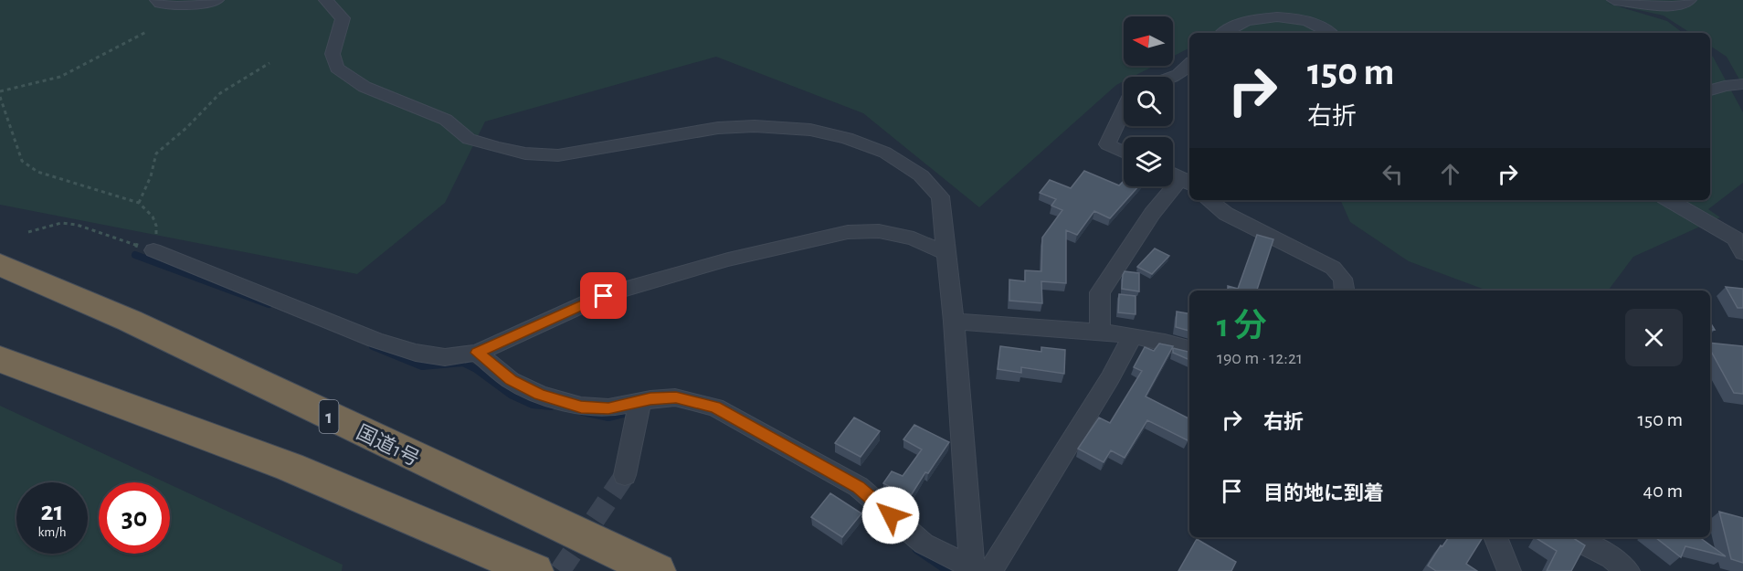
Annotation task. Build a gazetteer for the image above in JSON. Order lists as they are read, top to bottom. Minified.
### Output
{"streets":{"highway":["1","国道1号"]},"north":"left","page":{"turn":["150 m","右折"],"heading":["1 分","190 m · 12:21"],"list":[{"name":"右折","value":"150 m"},{"name":"目的地に到着","value":"40 m"}],"speed":"21 km/h","limit":"30"}}
